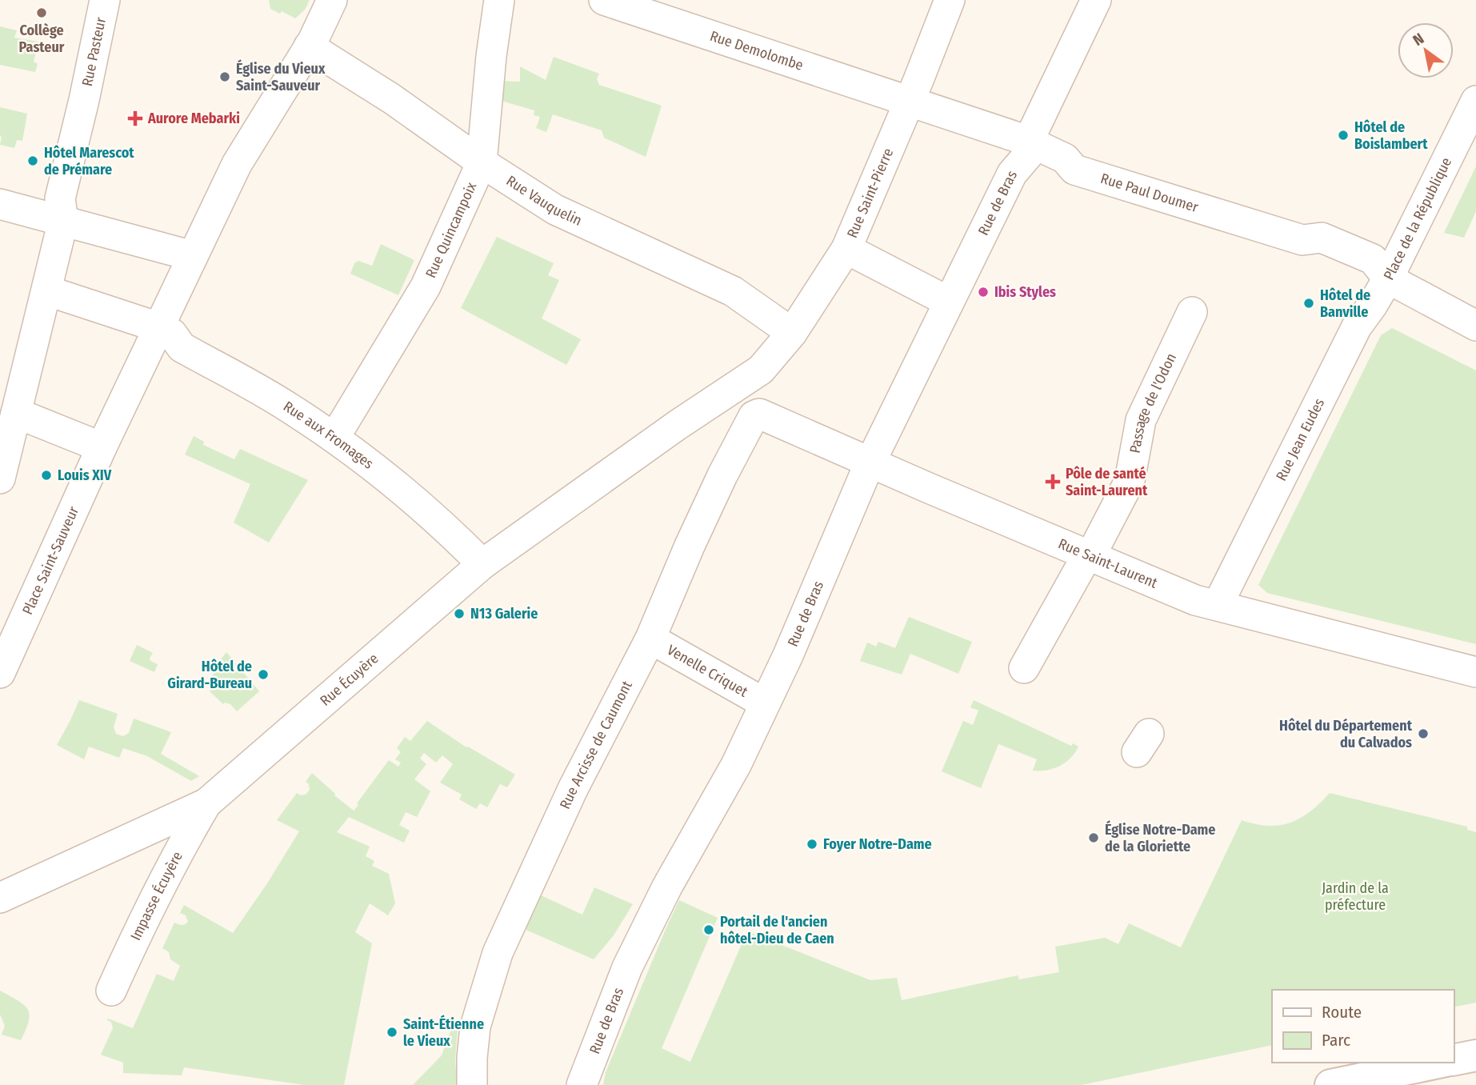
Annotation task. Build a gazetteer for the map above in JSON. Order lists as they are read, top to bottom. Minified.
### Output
{"streets":{"street":["Rue Demolombe","Rue Pasteur","Rue Paul Doumer","Rue Saint-Pierre","Rue Vauquelin","Rue de Bras","Place de la République","Rue Quincampoix","Passage de l'Odon","Rue aux Fromages","Rue Jean Eudes","Place Saint-Sauveur","Rue Saint-Laurent","Venelle Criquet","Rue Écuyère","Rue Arcisse de Caumont","Impasse Écuyère"]},"crossings":[["Rue Demolombe","Rue Paul Doumer"],["Rue Demolombe","Rue Saint-Pierre"],["Rue Paul Doumer","Rue Saint-Pierre"],["Rue Paul Doumer","Rue de Bras"],["Rue Paul Doumer","Place de la République"],["Rue Paul Doumer","Rue Jean Eudes"],["Rue Saint-Pierre","Rue Vauquelin"],["Rue Saint-Pierre","Rue Écuyère"],["Rue Vauquelin","Rue Quincampoix"],["Rue Vauquelin","Place Saint-Sauveur"],["Rue de Bras","Rue Saint-Laurent"],["Rue de Bras","Venelle Criquet"],["Place de la République","Rue Jean Eudes"],["Rue Quincampoix","Rue aux Fromages"],["Passage de l'Odon","Rue Saint-Laurent"],["Rue aux Fromages","Place Saint-Sauveur"],["Rue aux Fromages","Rue Écuyère"],["Rue Jean Eudes","Rue Saint-Laurent"],["Rue Saint-Laurent","Rue Arcisse de Caumont"],["Venelle Criquet","Rue Arcisse de Caumont"],["Rue Écuyère","Impasse Écuyère"]],"parks":["Jardin de la préfecture"],"places":{"other":["Collège Pasteur","Église du Vieux Saint-Sauveur","Hôtel de Boislambert","Hôtel Marescot de Prémare","Ibis Styles","Hôtel de Banville","Louis XIV","N13 Galerie","Hôtel de Girard-Bureau","Hôtel du Département du Calvados","Église Notre-Dame de la Gloriette","Foyer Notre-Dame","Portail de l'ancien hôtel-Dieu de Caen","Saint-Étienne le Vieux"],"health":["Aurore Mebarki","Pôle de santé Saint-Laurent"]},"legend":["Route","Parc"],"north":"top left"}
